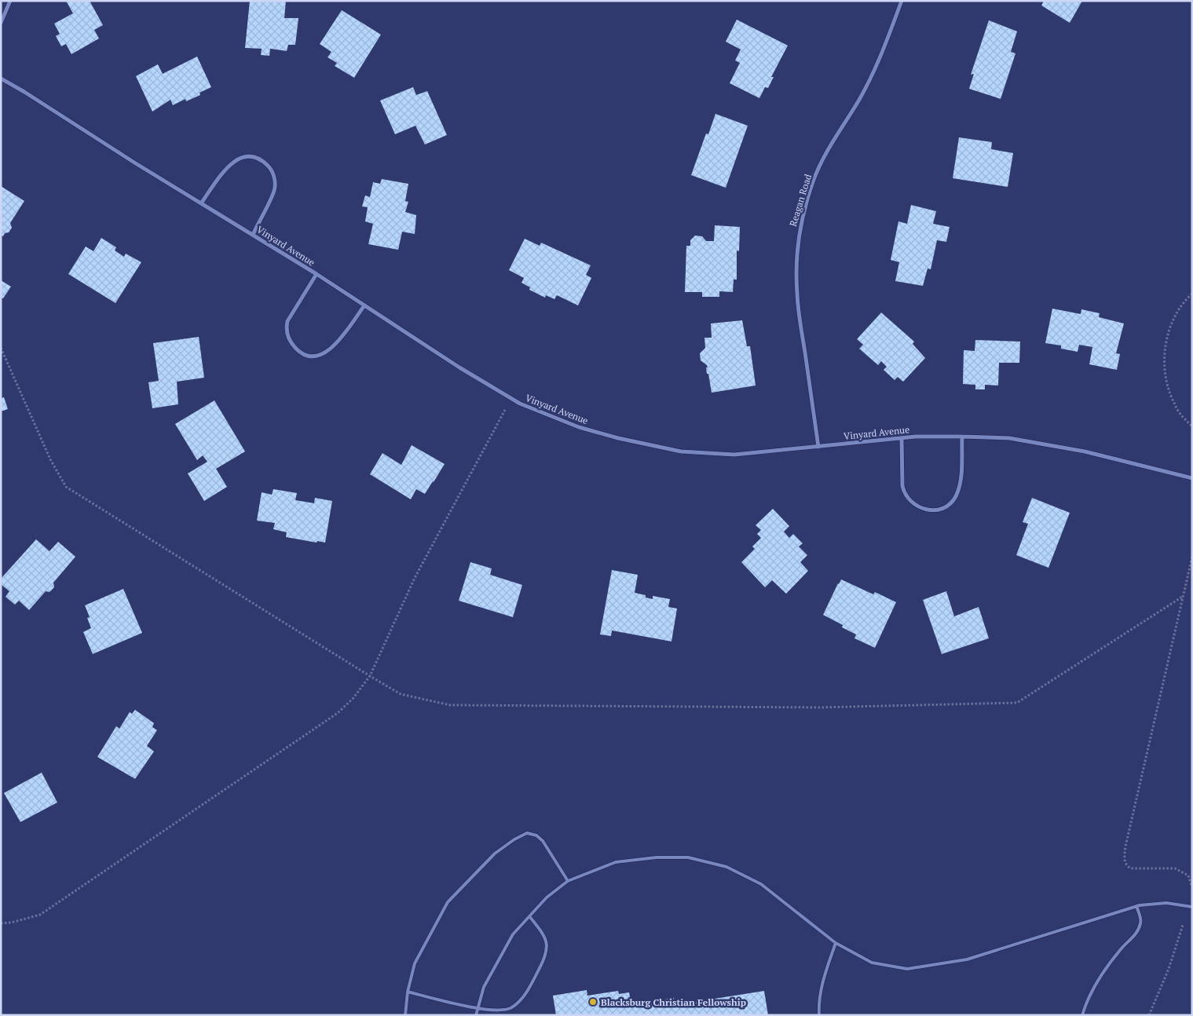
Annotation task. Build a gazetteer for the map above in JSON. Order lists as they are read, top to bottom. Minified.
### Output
{"streets":{"street":["Reagan Road","Vinyard Avenue"]},"crossings":[["Reagan Road","Vinyard Avenue"]],"places":["Blacksburg Christian Fellowship"]}
